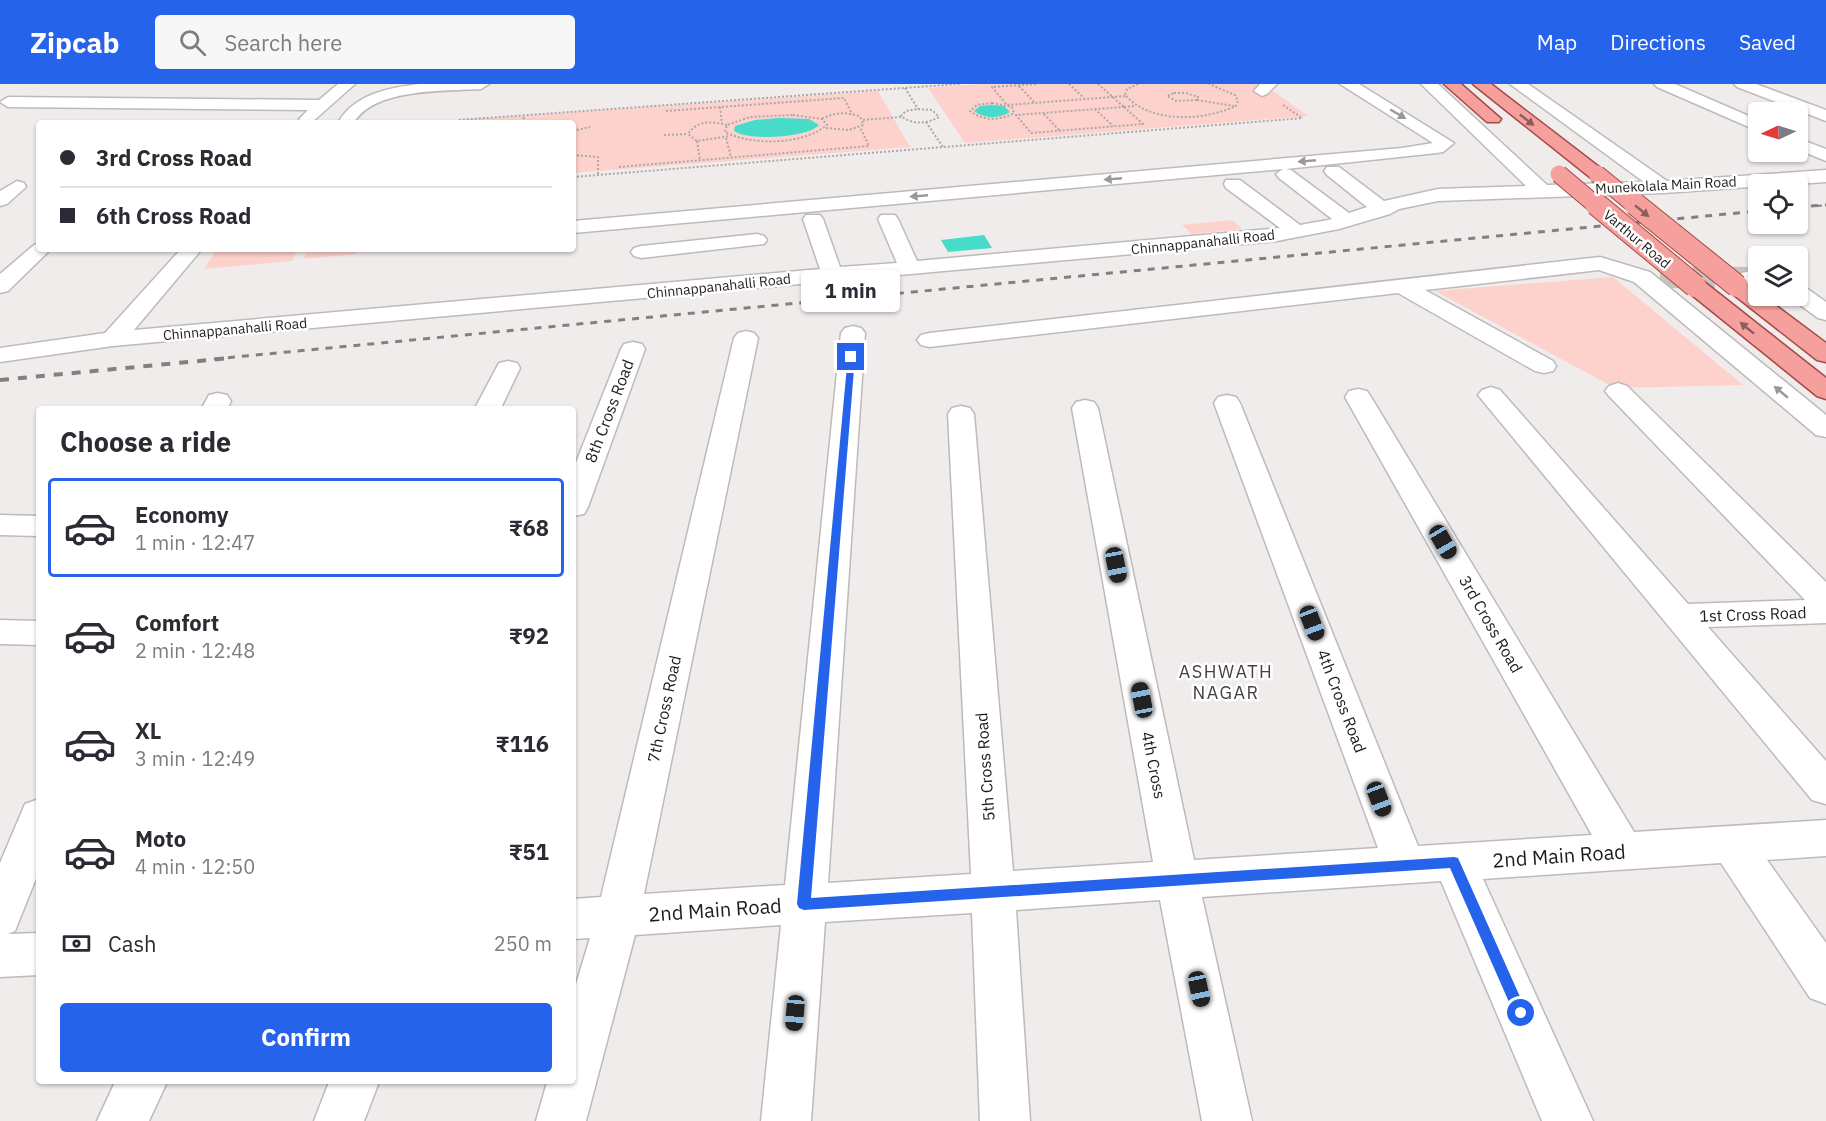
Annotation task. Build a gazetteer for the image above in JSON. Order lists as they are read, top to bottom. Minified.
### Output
{"streets":{"main road":["Varthur Road"],"street":["Munekolala Main Road","Chinnappanahalli Road","8th Cross Road","1st Cross Road","3rd Cross Road","4th Cross Road","7th Cross Road","4th Cross","5th Cross Road","2nd Main Road"]},"crossings":[["Munekolala Main Road","Chinnappanahalli Road"],["3rd Cross Road","2nd Main Road"],["4th Cross Road","2nd Main Road"],["7th Cross Road","2nd Main Road"],["4th Cross","2nd Main Road"],["5th Cross Road","2nd Main Road"]],"districts":["ASHWATH NAGAR"],"north":"left","page":{"header":"Zipcab","search":"Search here","nav":["Map","Directions","Saved"],"banner":["3rd Cross Road","6th Cross Road"],"bubble":"1 min","heading":"Choose a ride","list":[{"name":"Economy","note":"1 min · 12:47","value":"₹68"},{"name":"Comfort","note":"2 min · 12:48","value":"₹92"},{"name":"XL","note":"3 min · 12:49","value":"₹116"},{"name":"Moto","note":"4 min · 12:50","value":"₹51"}],"pay":["Cash","250 m"],"buttons":"Confirm"}}
